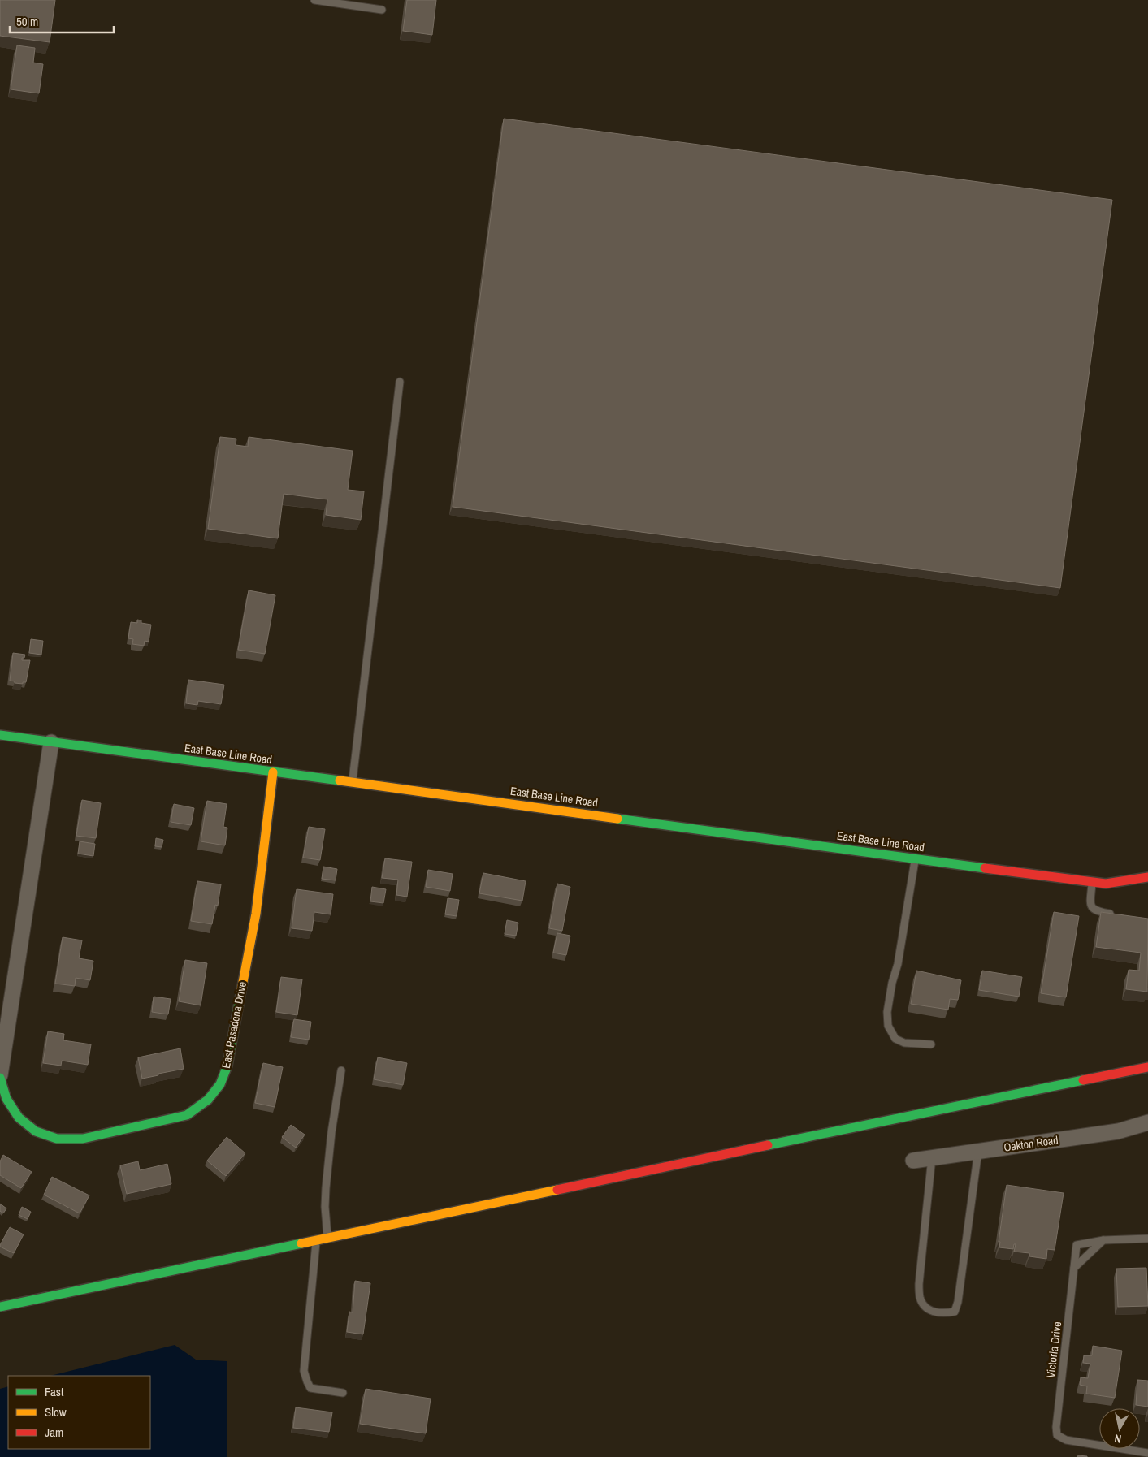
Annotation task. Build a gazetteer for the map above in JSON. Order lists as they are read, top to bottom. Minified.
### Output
{"streets":{"street":["East Base Line Road","East Pasadena Drive","Oakton Road"],"lane":["Victoria Drive"]},"crossings":[["East Base Line Road","East Pasadena Drive"]],"legend":["Fast","Slow","Jam"],"scale_bar":"50 m","north":"bottom"}
